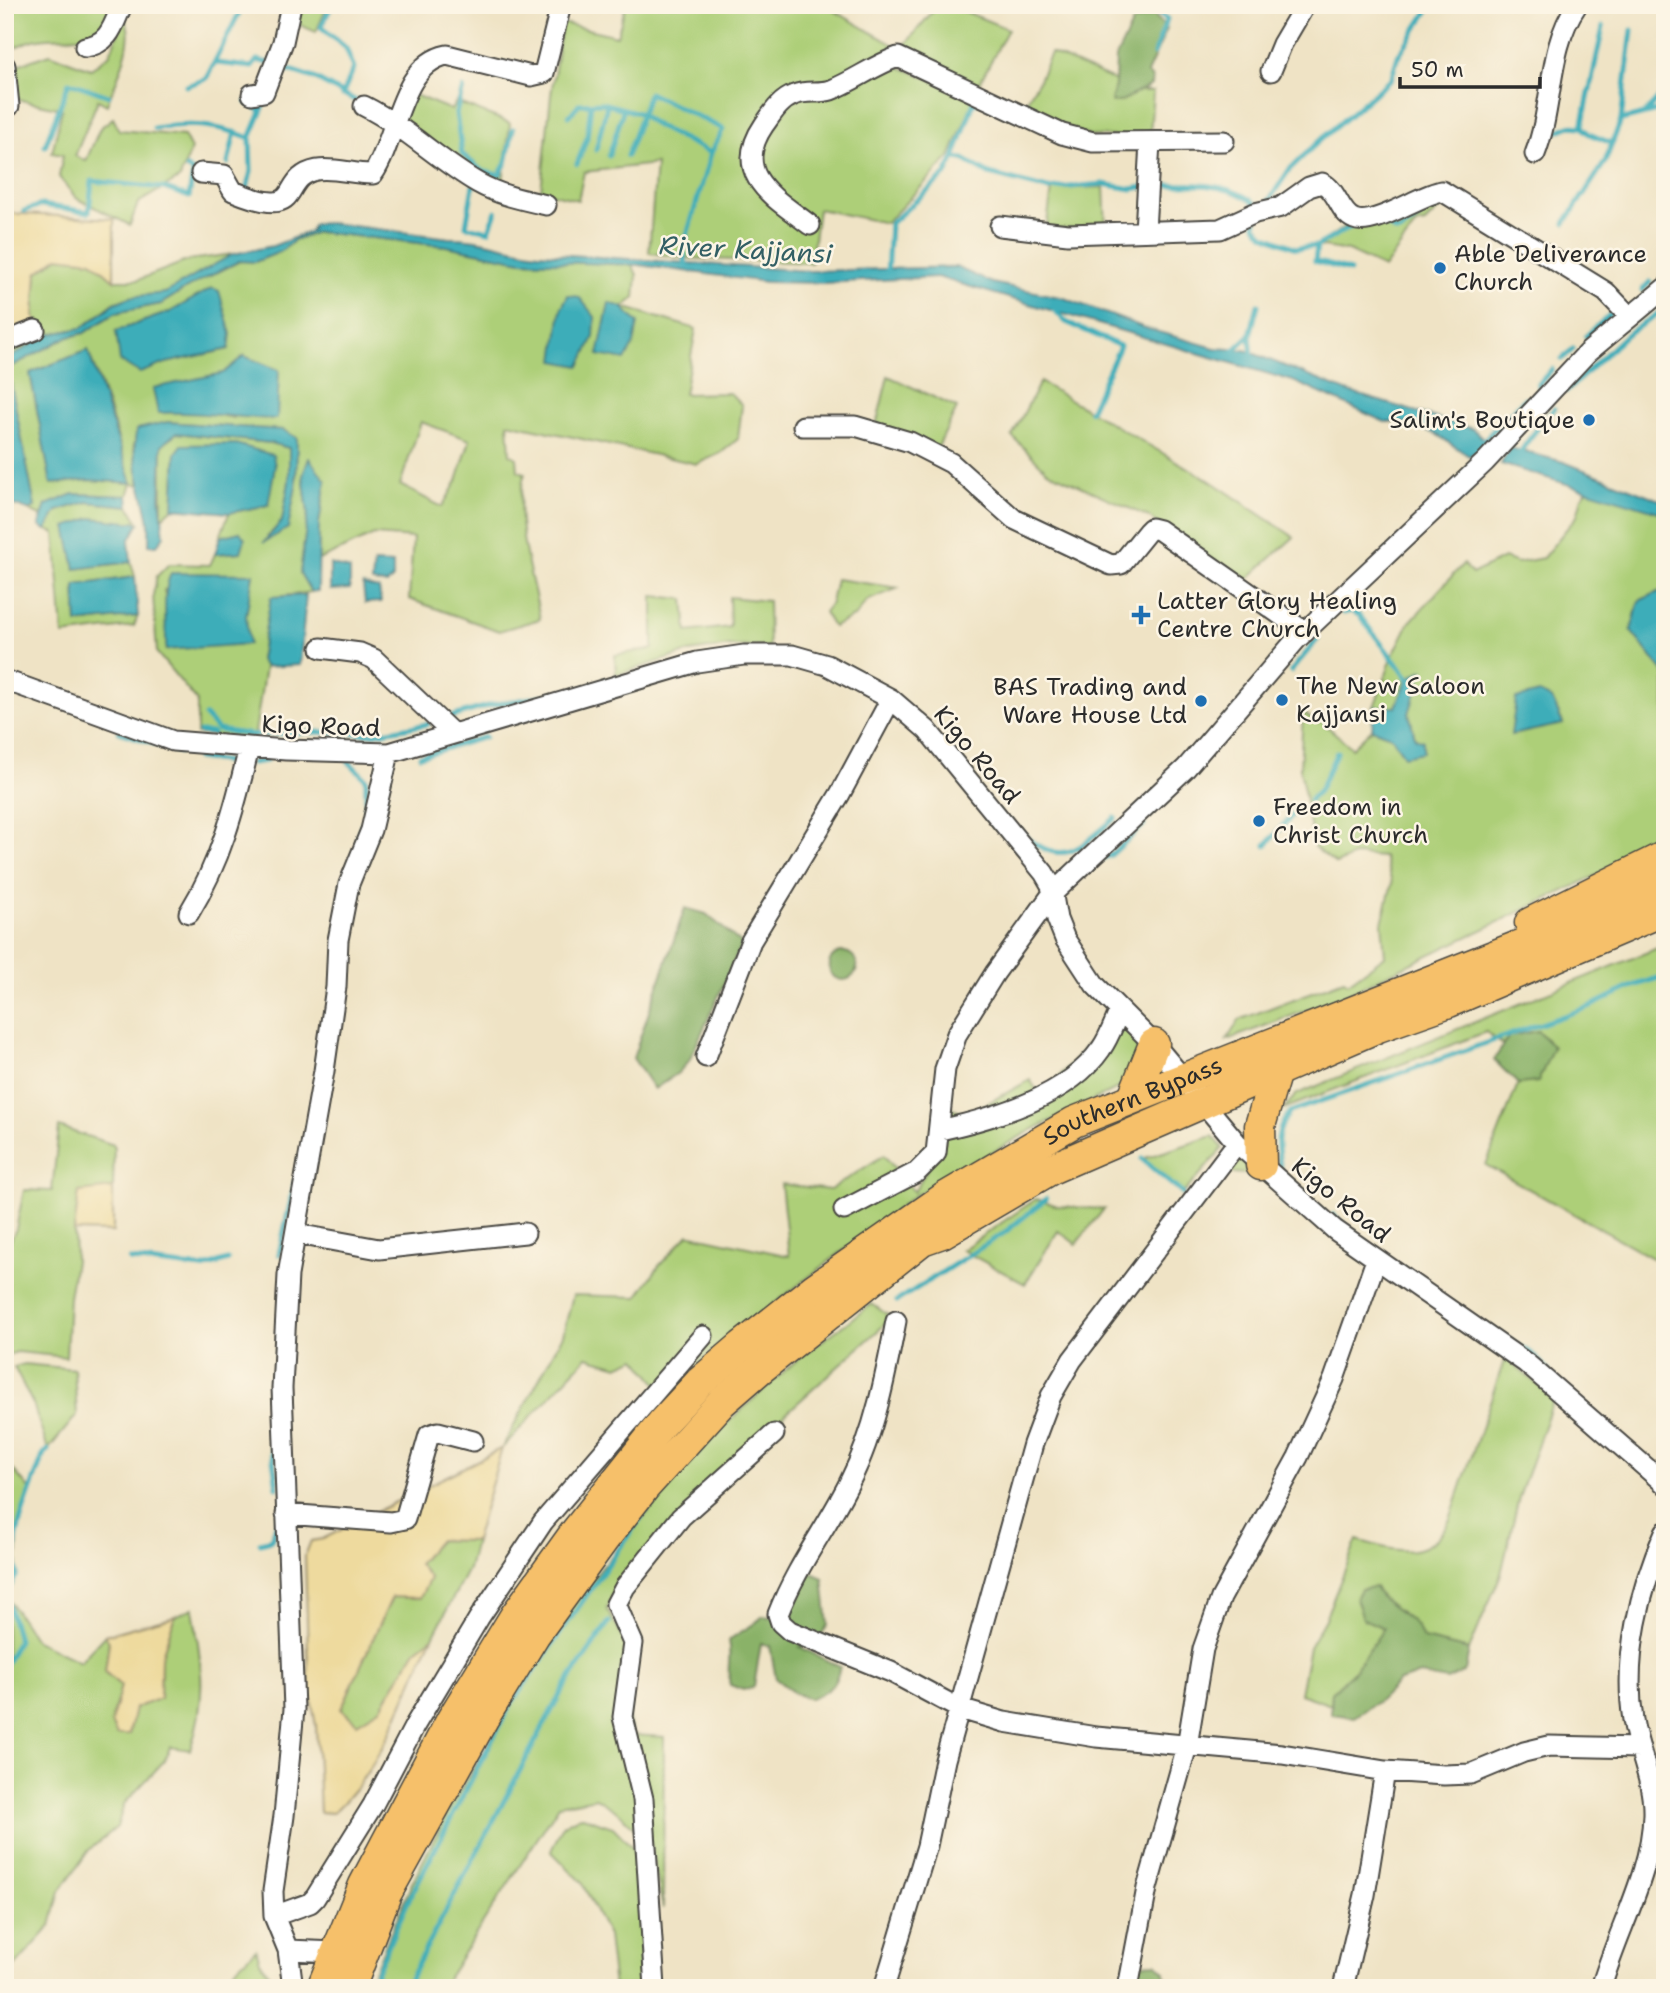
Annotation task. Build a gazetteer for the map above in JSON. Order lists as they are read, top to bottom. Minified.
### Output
{"streets":{"highway":["Southern Bypass"],"street":["Kigo Road"]},"crossings":[["Kigo Road","Southern Bypass"]],"water":["River Kajjansi"],"places":{"other":["Able Deliverance Church","Salim's Boutique","The New Saloon Kajjansi","BAS Trading and Ware House Ltd","Freedom in Christ Church"],"health":["Latter Glory Healing Centre Church"]},"scale_bar":"50 m"}
